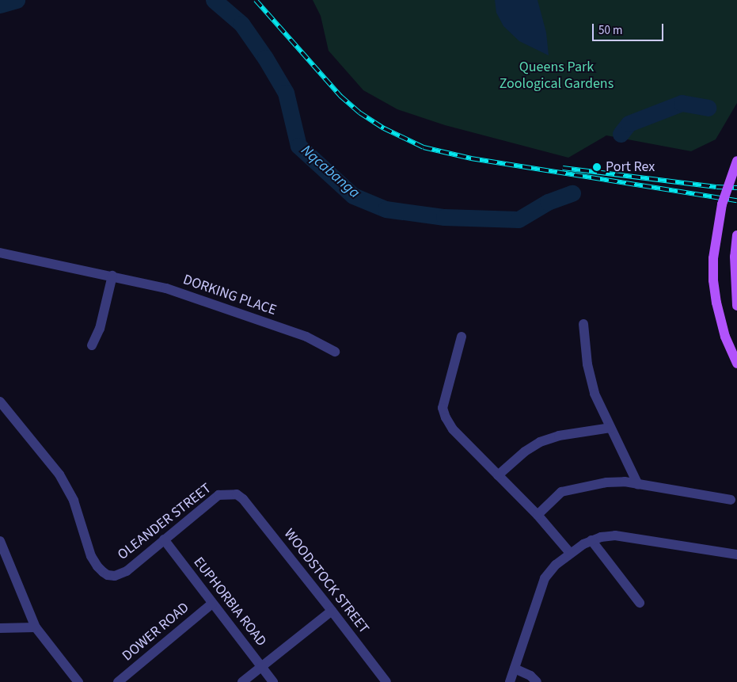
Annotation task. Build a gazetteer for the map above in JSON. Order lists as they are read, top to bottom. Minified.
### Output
{"streets":{"street":["DORKING PLACE","OLEANDER STREET","WOODSTOCK STREET","EUPHORBIA ROAD","DOWER ROAD"]},"crossings":[["OLEANDER STREET","WOODSTOCK STREET"],["OLEANDER STREET","EUPHORBIA ROAD"],["EUPHORBIA ROAD","DOWER ROAD"]],"water":["Nqcabanga"],"parks":["Queens Park Zoological Gardens"],"places":["Port Rex"],"scale_bar":"50 m"}
